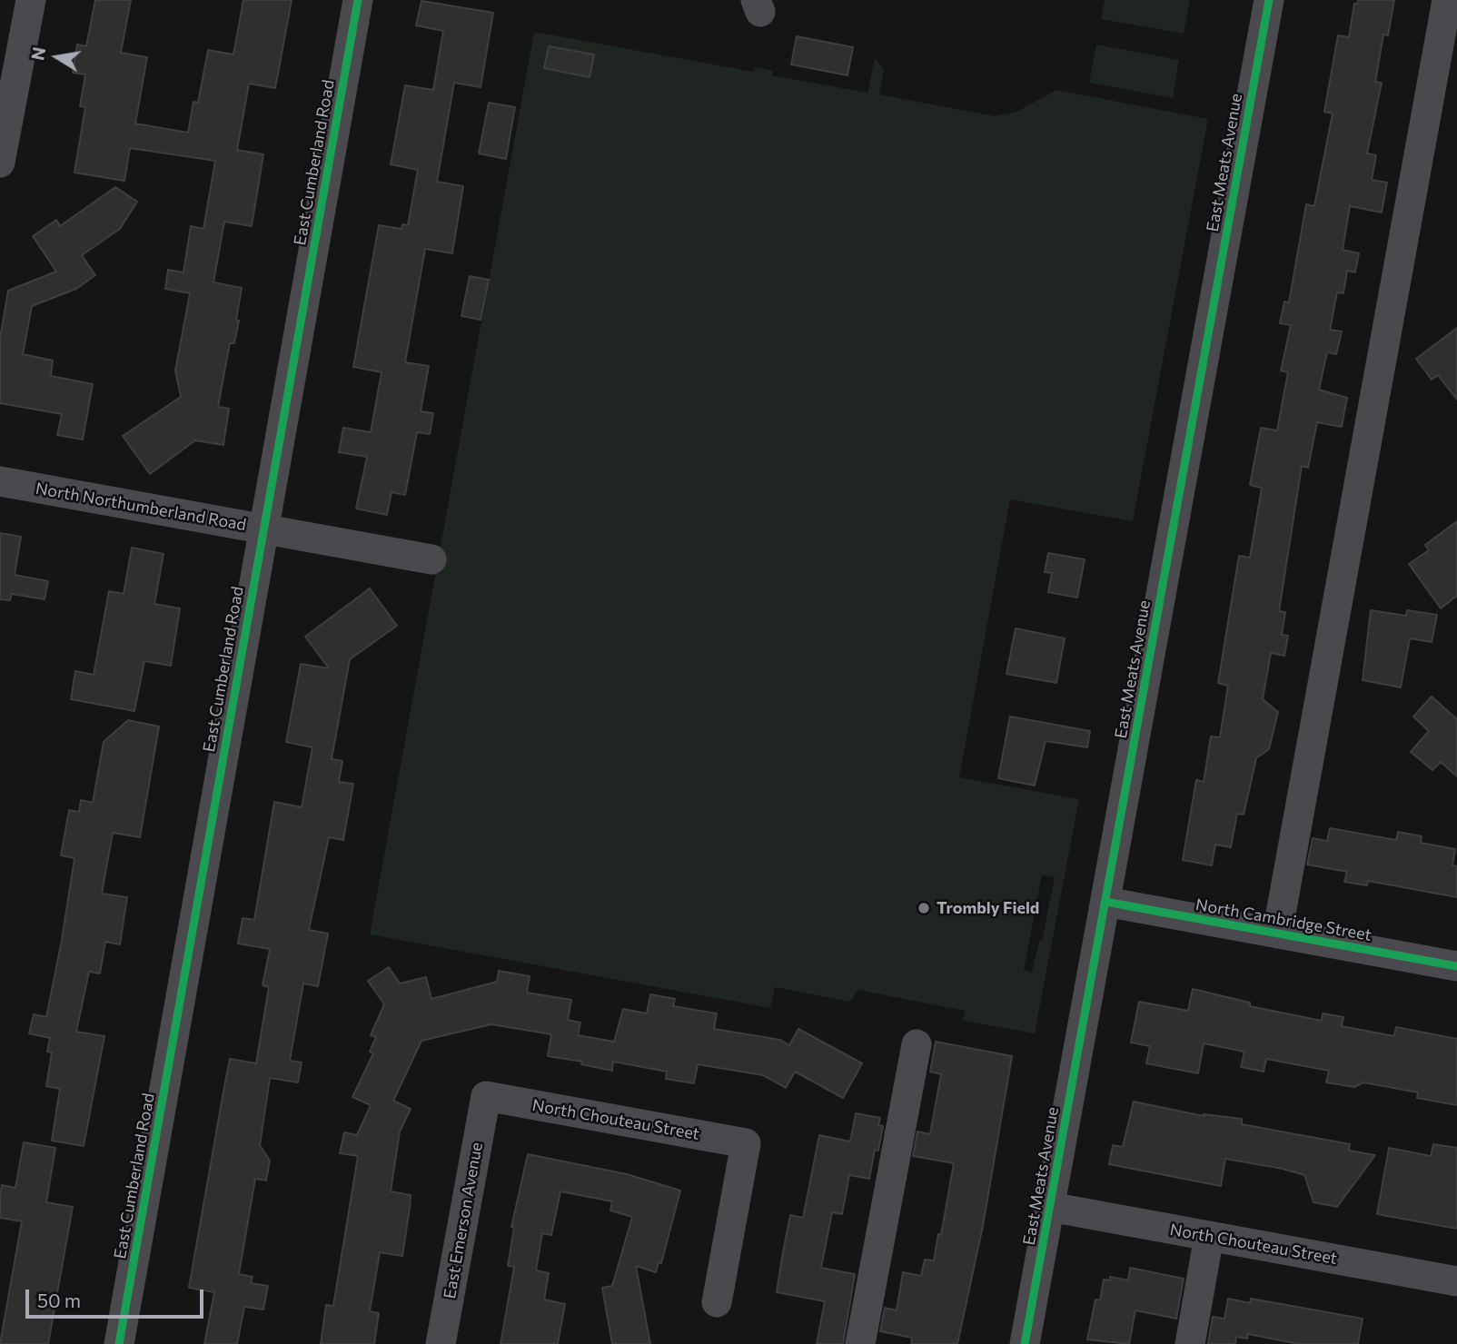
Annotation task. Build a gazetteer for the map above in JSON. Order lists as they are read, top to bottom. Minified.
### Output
{"streets":{"street":["East Cumberland Road","East Meats Avenue","North Northumberland Road","North Cambridge Street","North Chouteau Street","East Emerson Avenue"]},"crossings":[["East Cumberland Road","North Northumberland Road"],["East Meats Avenue","North Cambridge Street"],["East Meats Avenue","North Chouteau Street"],["North Chouteau Street","East Emerson Avenue"]],"places":["Trombly Field"],"scale_bar":"50 m","north":"left"}
